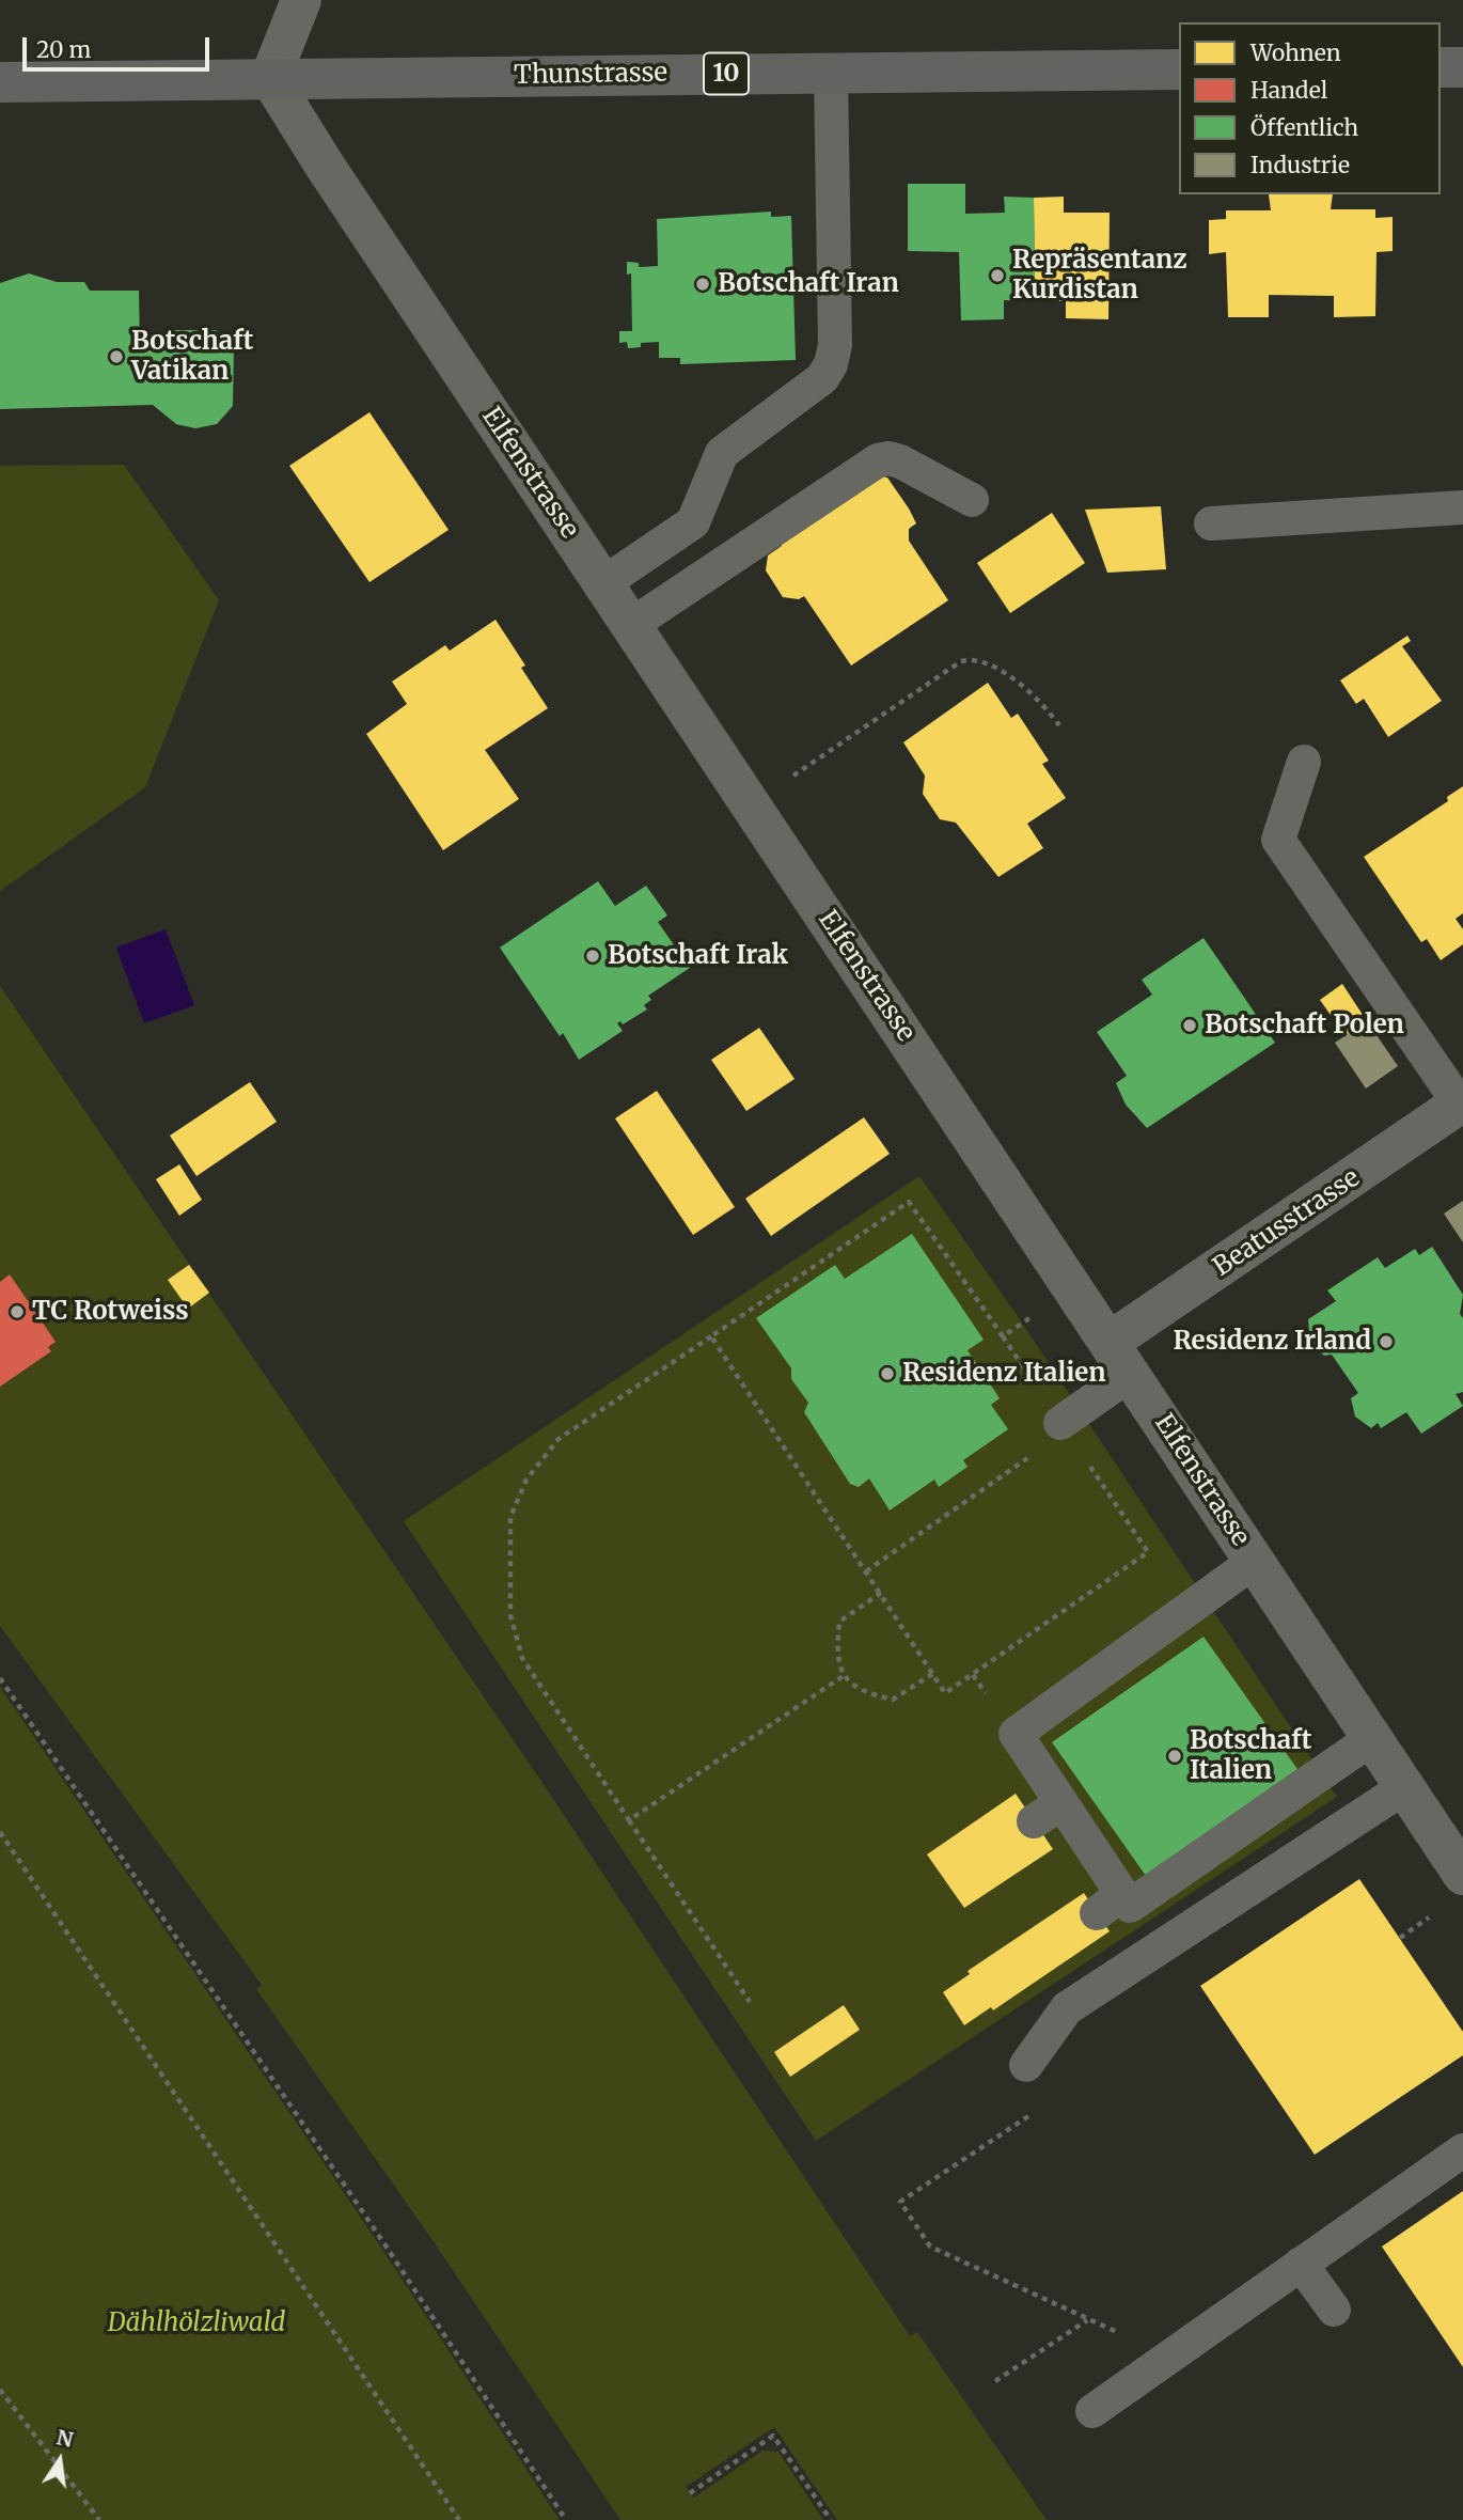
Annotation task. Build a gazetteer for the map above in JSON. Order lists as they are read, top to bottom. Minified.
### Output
{"streets":{"main road":["10","Thunstrasse"],"street":["Elfenstrasse","Beatusstrasse"]},"crossings":[["Thunstrasse","Elfenstrasse"],["Elfenstrasse","Beatusstrasse"]],"parks":["Dählhölzliwald"],"places":["Repräsentanz Kurdistan","Botschaft Iran","Botschaft Vatikan","Botschaft Irak","Botschaft Polen","TC Rotweiss","Residenz Irland","Residenz Italien","Botschaft Italien"],"legend":["Wohnen","Handel","Öffentlich","Industrie"],"scale_bar":"20 m","north":"top"}
